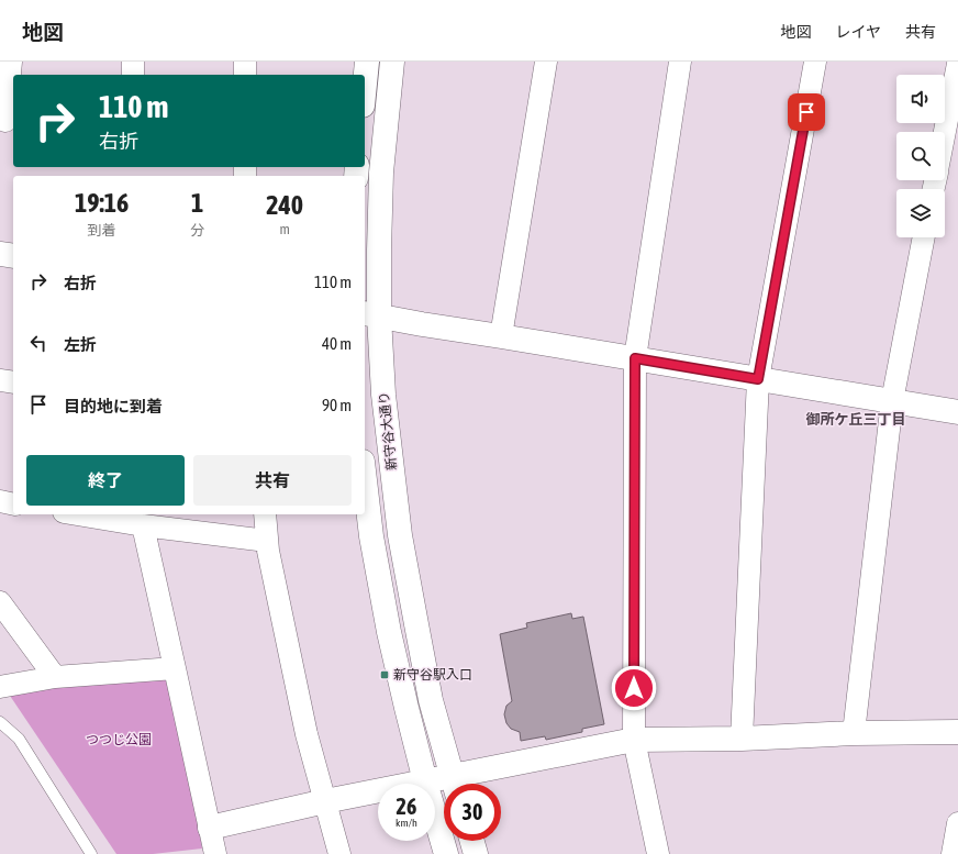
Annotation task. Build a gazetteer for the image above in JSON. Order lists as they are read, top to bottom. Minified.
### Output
{"streets":{"street":["新守谷大通り"]},"districts":["御所ケ丘三丁目"],"parks":["つつじ公園"],"places":{"transit":["新守谷駅入口"]},"page":{"header":"地図","nav":["地図","レイヤ","共有"],"turn":["110 m","右折"],"eta":["19:16","到着","1","分","240","m"],"list":[{"name":"右折","value":"110 m"},{"name":"左折","value":"40 m"},{"name":"目的地に到着","value":"90 m"}],"buttons":["終了","共有"],"speed":"26 km/h","limit":"30"}}
